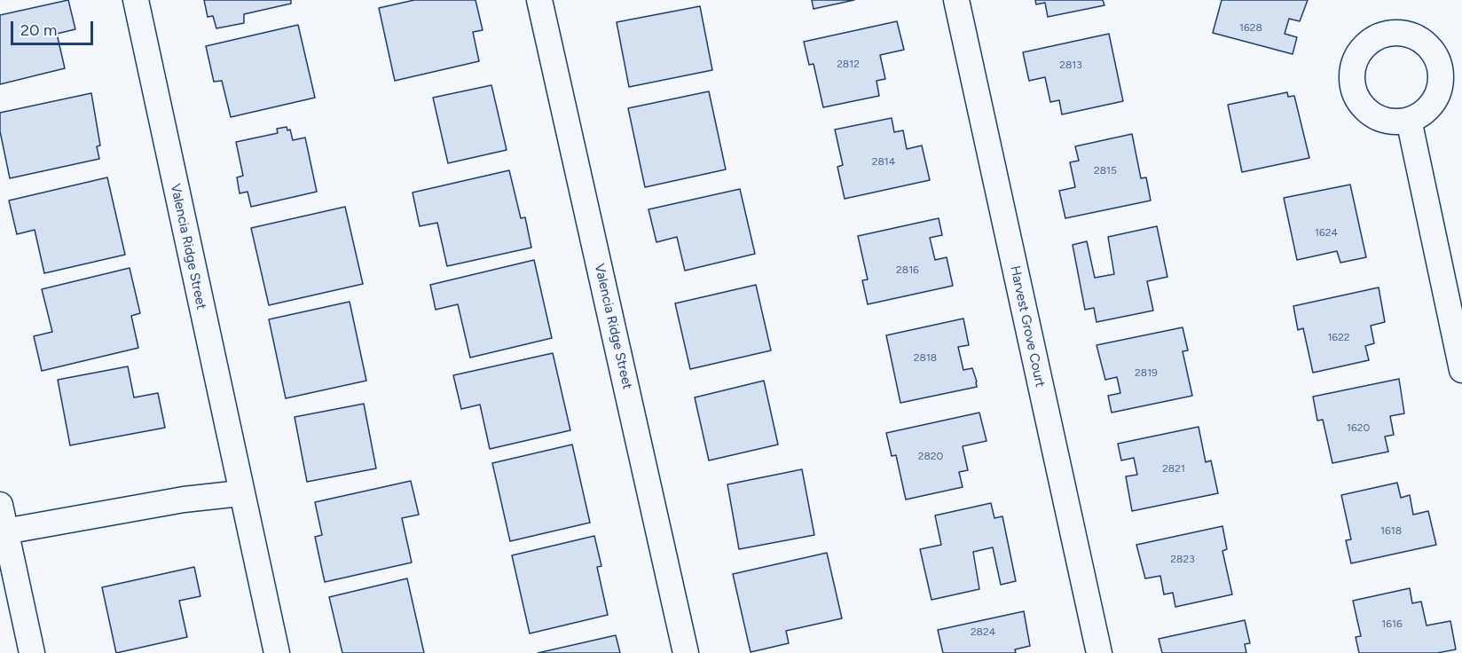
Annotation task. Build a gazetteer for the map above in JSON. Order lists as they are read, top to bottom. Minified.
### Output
{"streets":{"street":["Valencia Ridge Street","Harvest Grove Court"]},"house_numbers":["1628","2812","2813","2814","2815","1624","2816","1622","2818","2819","1620","2820","2821","1618","2823","1616","2824"],"scale_bar":"20 m"}
